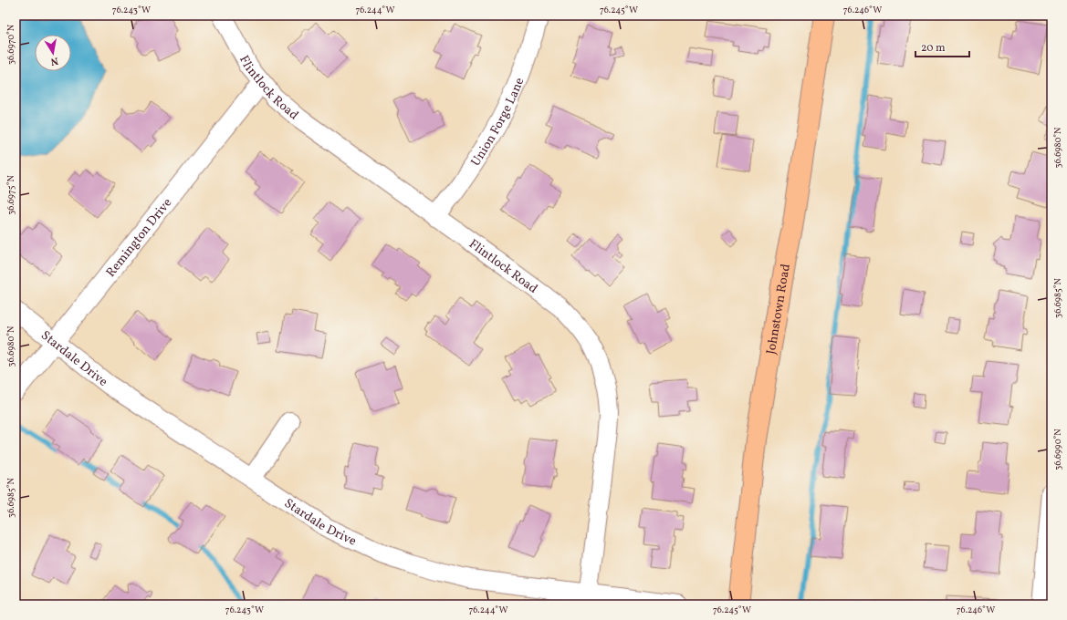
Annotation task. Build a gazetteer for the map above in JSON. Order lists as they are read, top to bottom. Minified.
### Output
{"streets":{"main road":["Johnstown Road"],"street":["Flintlock Road","Union Forge Lane","Remington Drive","Stardale Drive"]},"crossings":[["Flintlock Road","Union Forge Lane"],["Flintlock Road","Remington Drive"],["Flintlock Road","Stardale Drive"],["Remington Drive","Stardale Drive"]],"scale_bar":"20 m","north":"bottom","coordinates":["76.243°W","76.244°W","76.245°W","76.246°W","36.6970°N","36.6980°N","36.6975°N","36.6985°N","36.6990°N"]}
